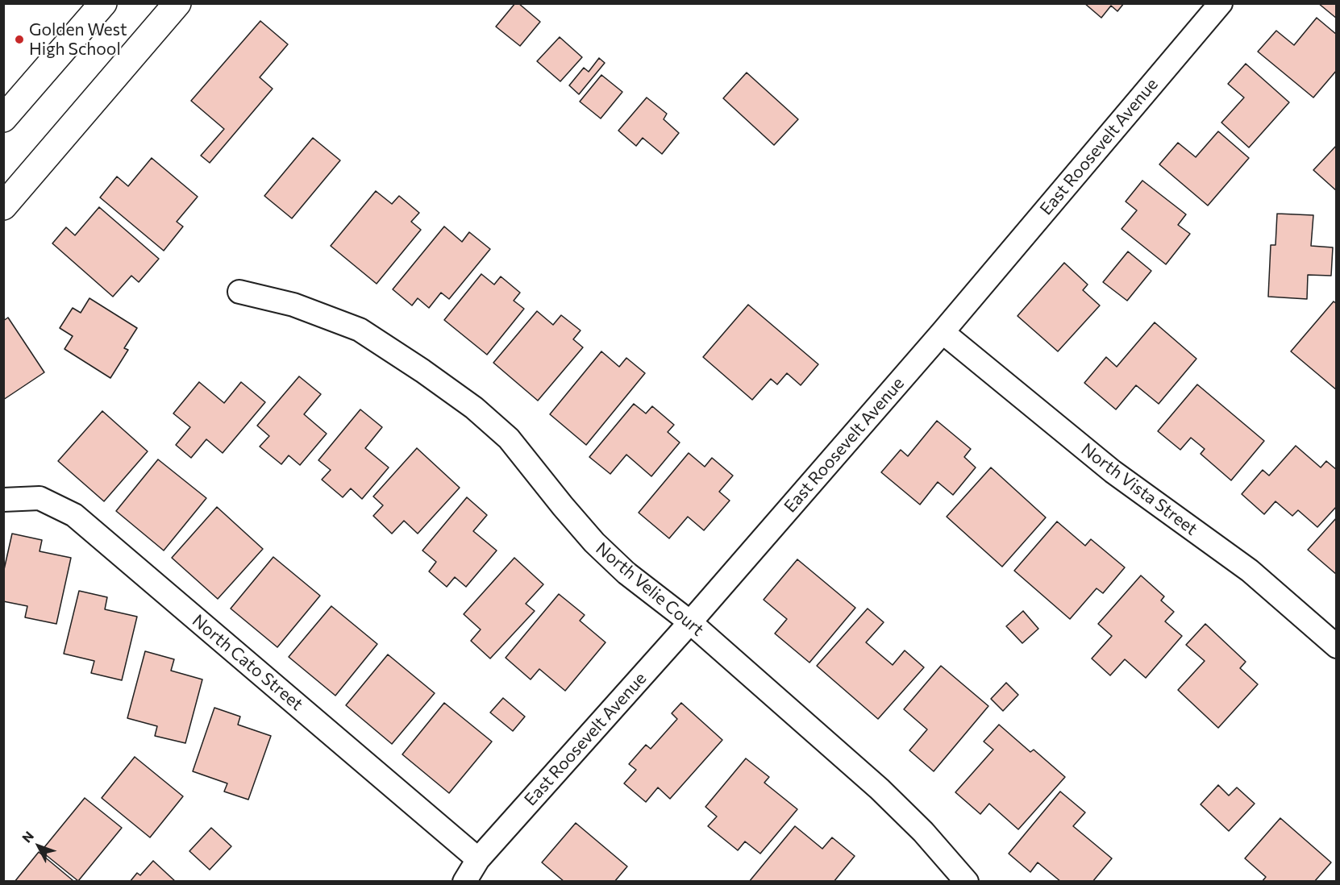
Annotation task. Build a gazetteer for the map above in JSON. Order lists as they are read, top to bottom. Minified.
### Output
{"streets":{"street":["East Roosevelt Avenue","North Vista Street","North Velie Court","North Cato Street"]},"crossings":[["East Roosevelt Avenue","North Vista Street"],["East Roosevelt Avenue","North Velie Court"],["East Roosevelt Avenue","North Cato Street"]],"places":["Golden West High School"],"north":"top left"}
